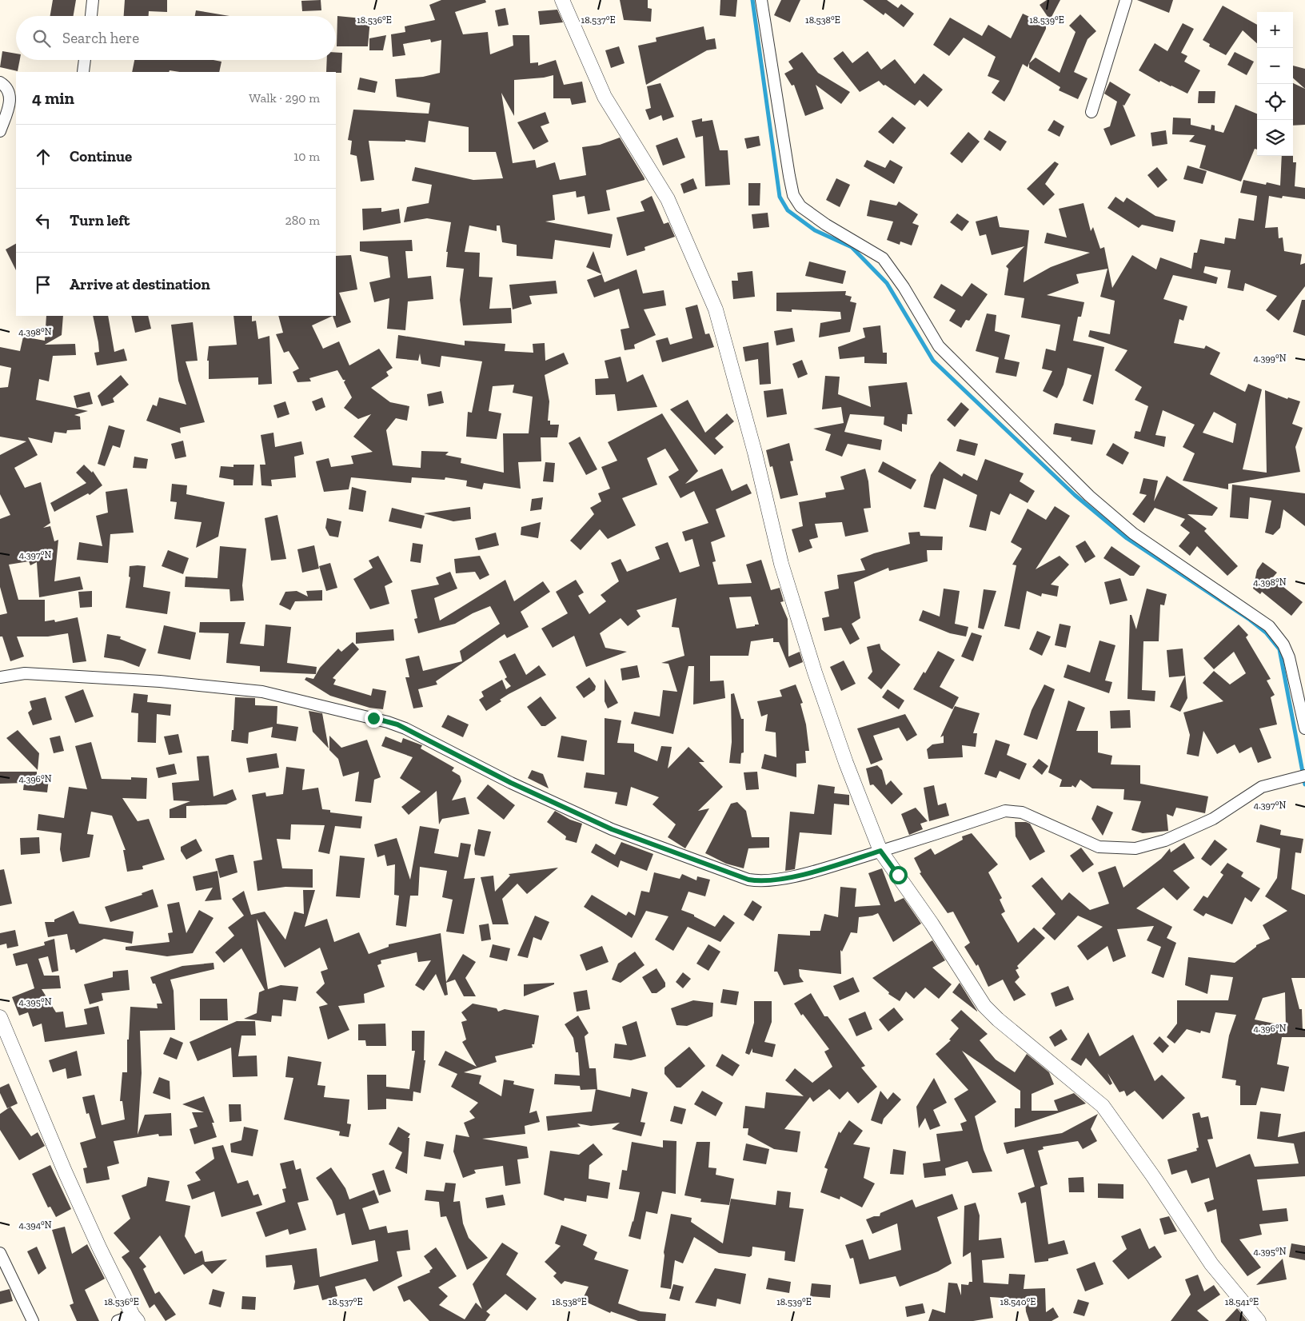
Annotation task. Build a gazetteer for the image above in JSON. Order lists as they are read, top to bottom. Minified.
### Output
{"page":{"map_buttons":["+","−"],"search":"Search here","heading":["4 min","Walk · 290 m"],"list":[["Continue","10 m"],["Turn left","280 m"],"Arrive at destination"]},"coordinates":["18.536°E","18.537°E","18.538°E","18.539°E","4.398°N","4.399°N","4.397°N","4.396°N","4.395°N","4.394°N","18.540°E","18.541°E"]}
